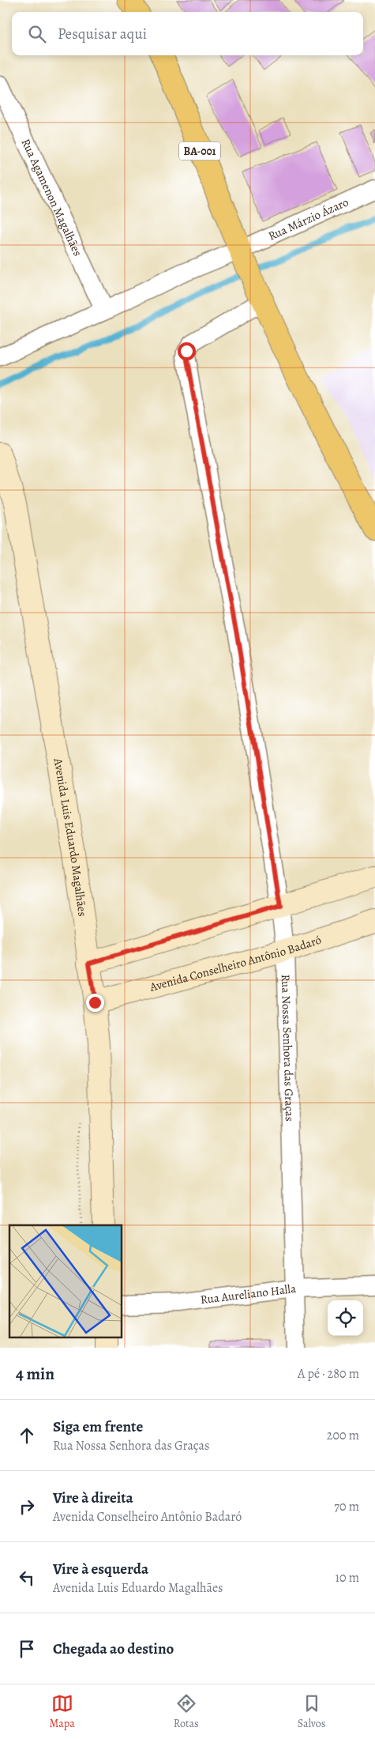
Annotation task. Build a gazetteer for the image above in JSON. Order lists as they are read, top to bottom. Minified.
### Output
{"streets":{"main road":["BA-001","Avenida Luis Eduardo Magalhães","Avenida Conselheiro Antônio Badaró"],"street":["Rua Agamenon Magalhães","Rua Márzio Ázaro","Rua Nossa Senhora das Graças","Rua Aureliano Halla"]},"crossings":[["BA-001","Rua Márzio Ázaro"],["Rua Agamenon Magalhães","Rua Márzio Ázaro"],["Avenida Luis Eduardo Magalhães","Avenida Conselheiro Antônio Badaró"],["Avenida Conselheiro Antônio Badaró","Rua Nossa Senhora das Graças"],["Rua Nossa Senhora das Graças","Rua Aureliano Halla"]],"page":{"search":"Pesquisar aqui","heading":["4 min","A pé · 280 m"],"list":[["Siga em frente","Rua Nossa Senhora das Graças","200 m"],["Vire à direita","Avenida Conselheiro Antônio Badaró","70 m"],["Vire à esquerda","Avenida Luis Eduardo Magalhães","10 m"],"Chegada ao destino"],"nav":["Mapa","Rotas","Salvos"]}}
